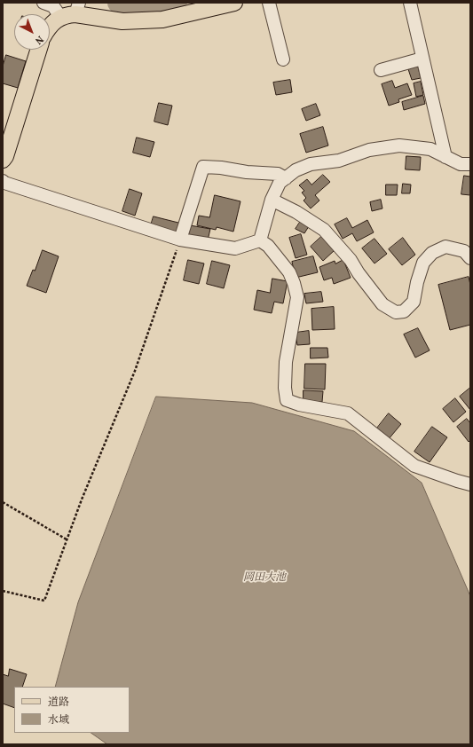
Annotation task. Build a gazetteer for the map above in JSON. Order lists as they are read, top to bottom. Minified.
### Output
{"water":["岡田大池"],"legend":["道路","水域"],"north":"bottom right"}
